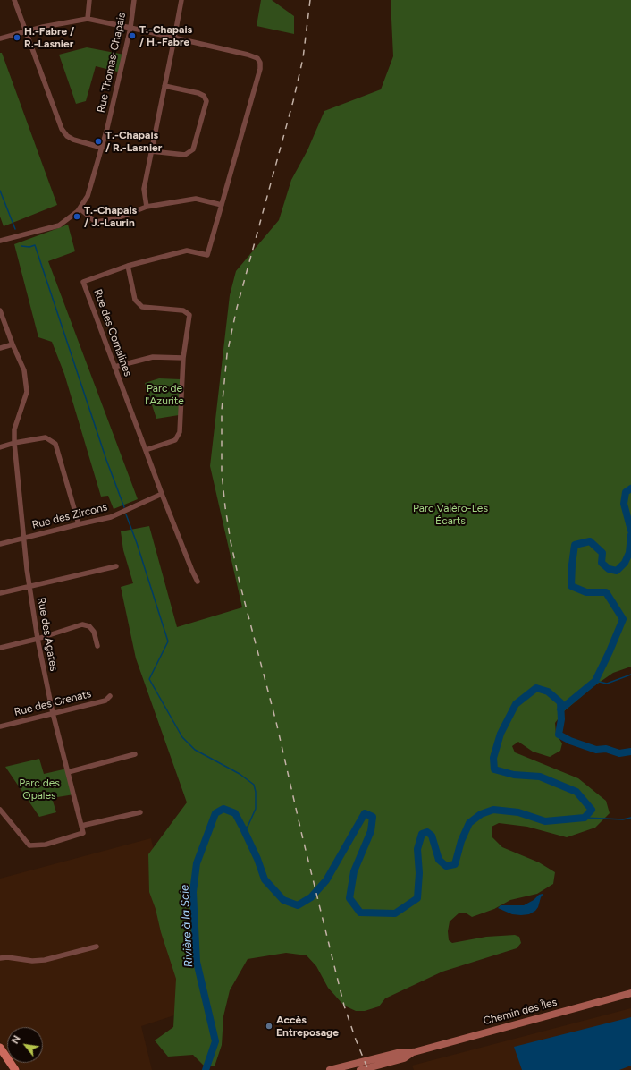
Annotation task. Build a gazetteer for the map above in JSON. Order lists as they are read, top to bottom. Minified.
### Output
{"streets":{"main road":["Chemin des Îles"],"street":["Rue Thomas-Chapais","Rue des Cornalines","Rue des Zircons","Rue des Agates","Rue des Grenats"]},"crossings":[["Rue des Cornalines","Rue des Zircons"],["Rue des Zircons","Rue des Agates"],["Rue des Agates","Rue des Grenats"]],"water":["Rivière à la Scie"],"parks":["Parc de l'Azurite","Parc Valéro-Les Écarts","Parc des Opales"],"places":["T.-Chapais / H.-Fabre","H.-Fabre / R.-Lasnier","T.-Chapais / R.-Lasnier","T.-Chapais / J.-Laurin","Accès Entreposage"],"north":"top left"}
